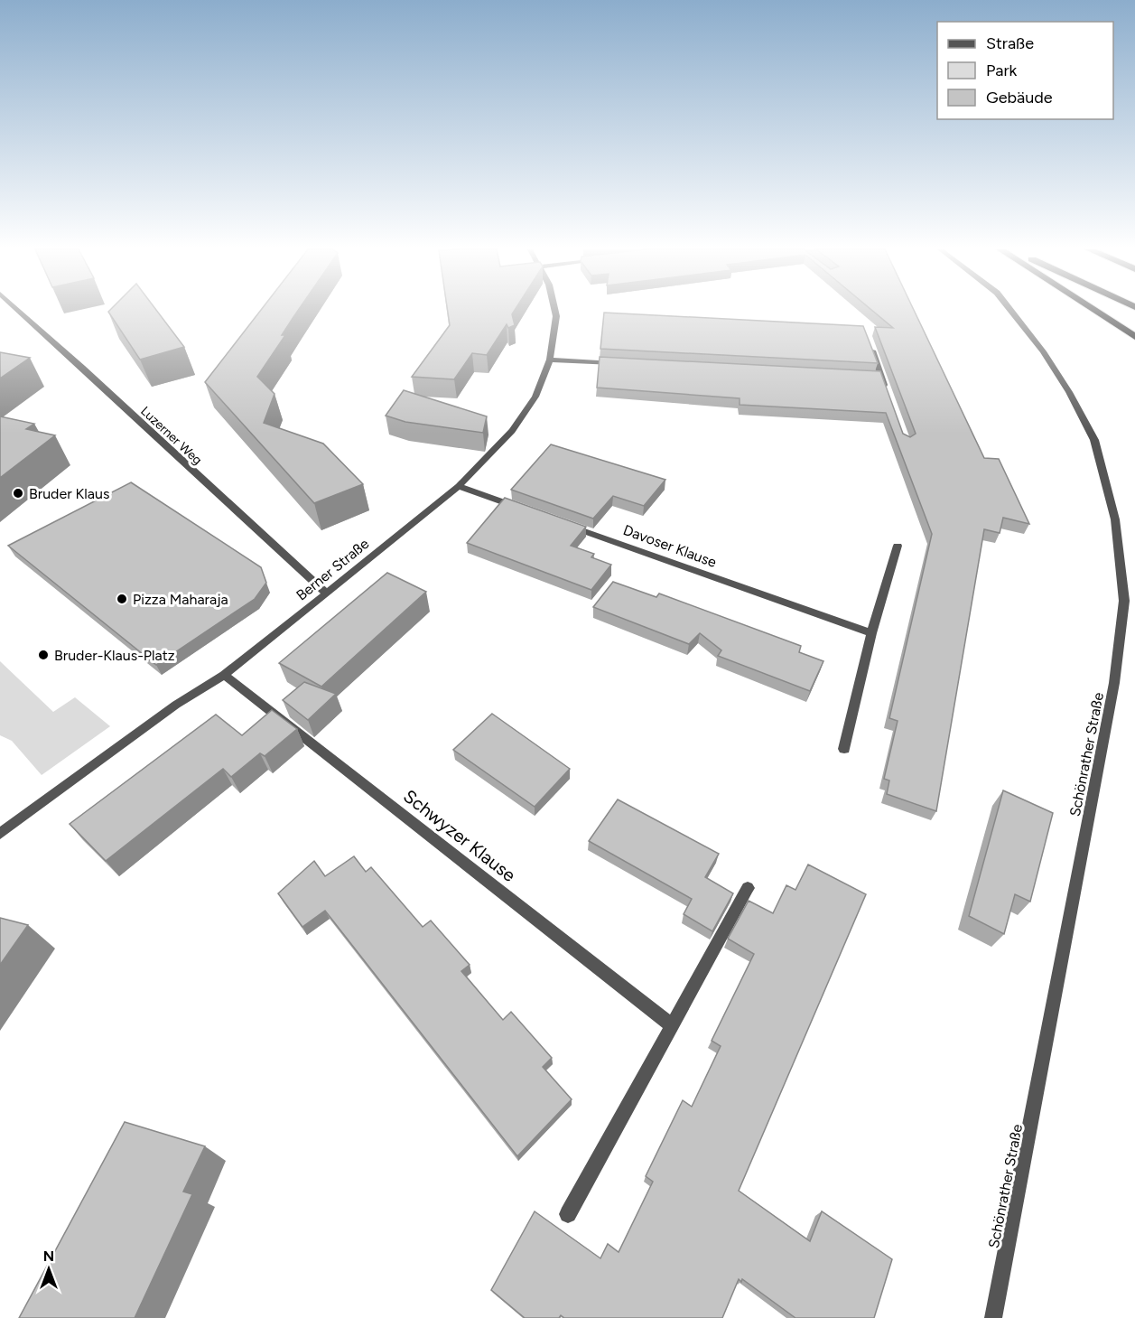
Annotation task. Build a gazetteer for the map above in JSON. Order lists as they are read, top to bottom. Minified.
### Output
{"streets":{"street":["Luzerner Weg","Davoser Klause","Berner Straße","Schönrather Straße","Schwyzer Klause"]},"crossings":[["Luzerner Weg","Berner Straße"],["Berner Straße","Schwyzer Klause"]],"places":["Bruder Klaus","Pizza Maharaja","Bruder-Klaus-Platz"],"legend":["Straße","Park","Gebäude"],"north":"top"}
